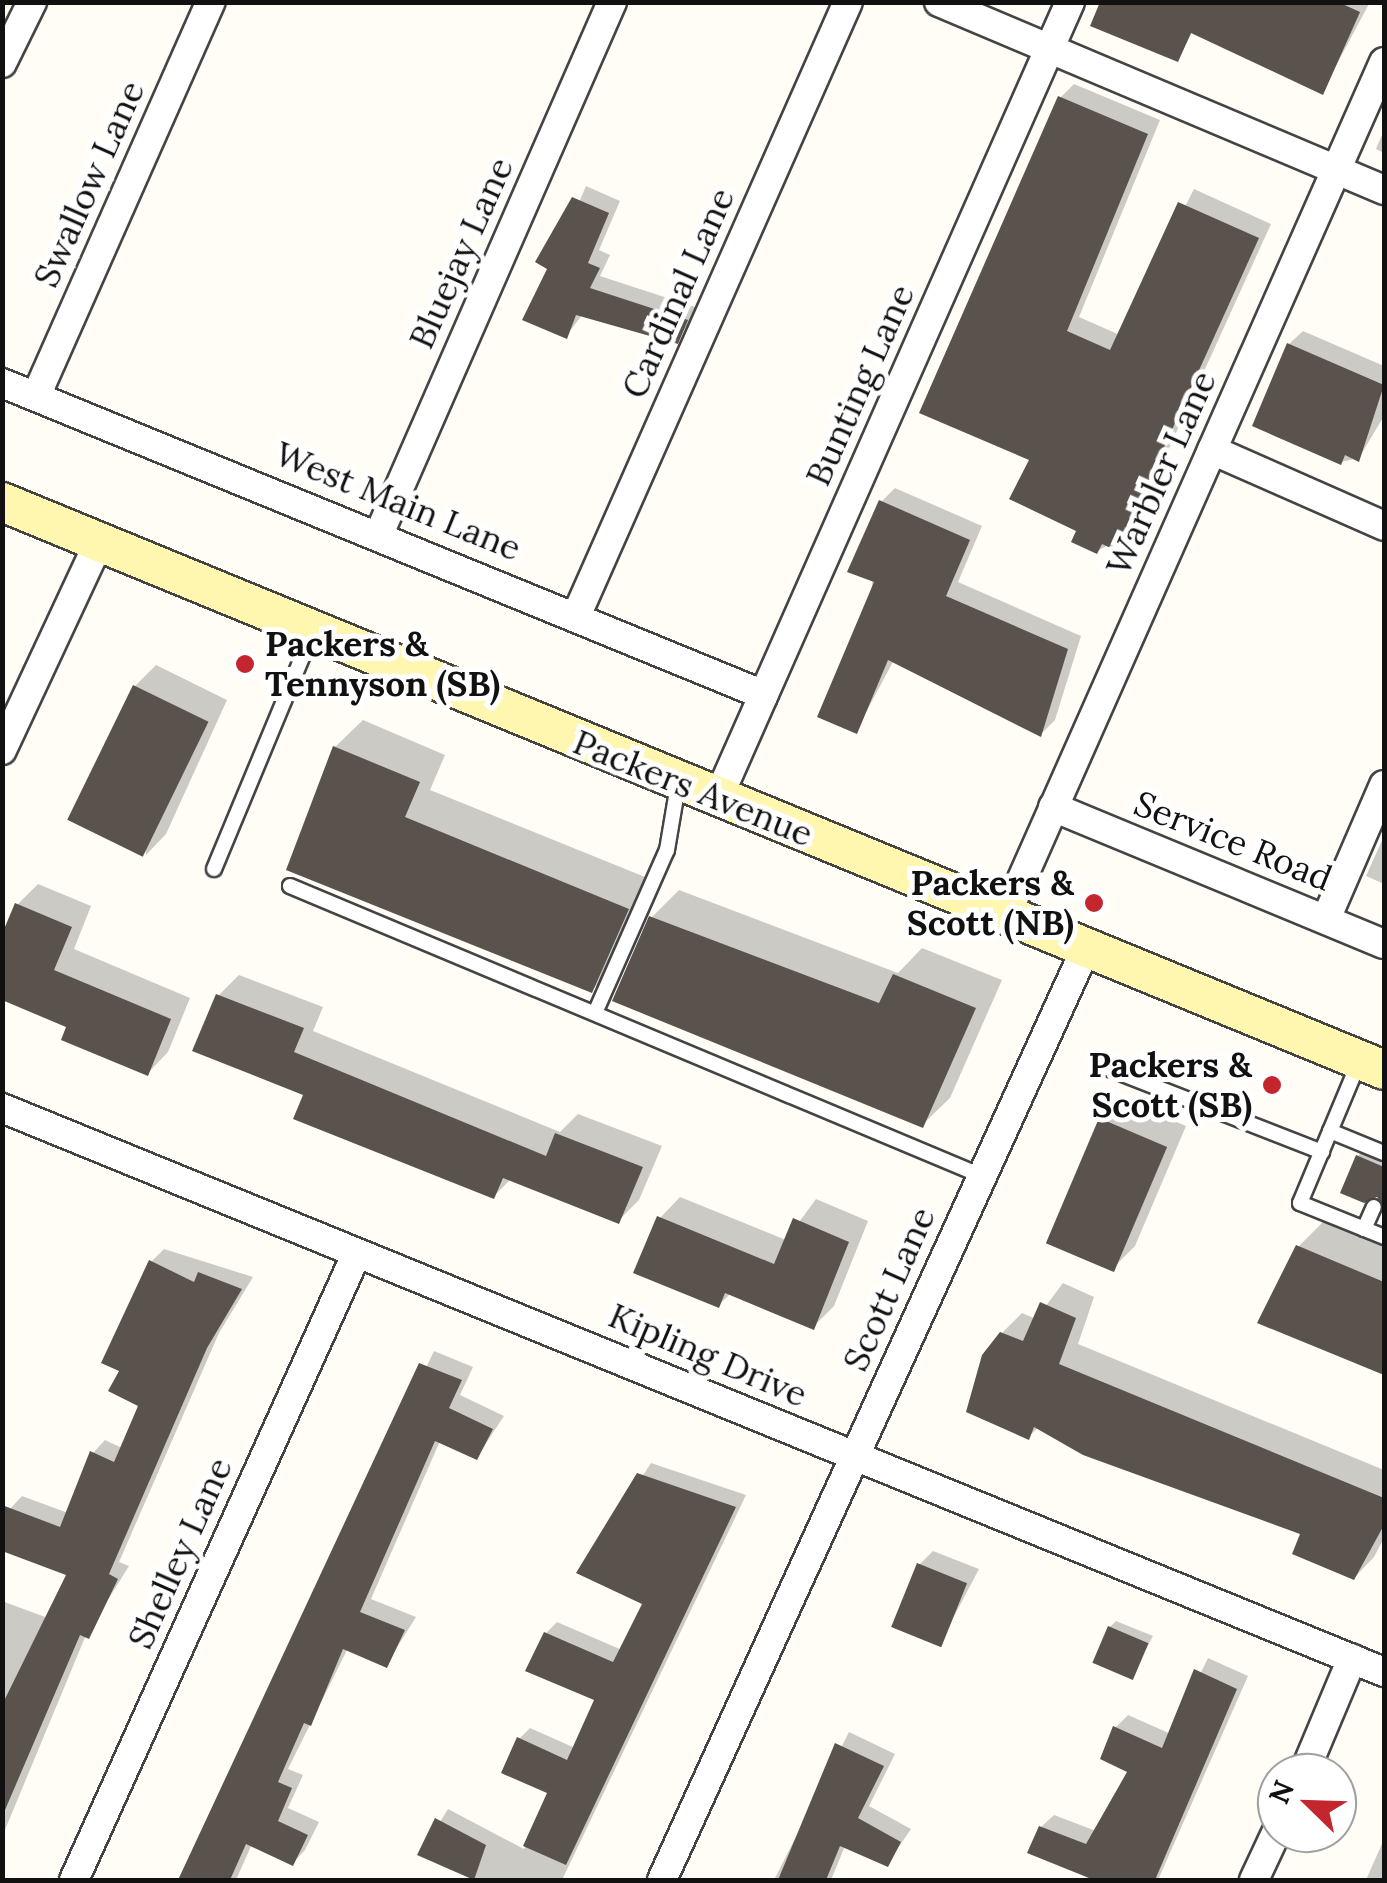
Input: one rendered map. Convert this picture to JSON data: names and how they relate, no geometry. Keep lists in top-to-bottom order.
{
  "streets": {
    "main road": ["Packers Avenue"],
    "street": [
      "Swallow Lane",
      "Bluejay Lane",
      "Cardinal Lane",
      "Bunting Lane",
      "Warbler Lane",
      "West Main Lane",
      "Service Road",
      "Scott Lane",
      "Kipling Drive",
      "Shelley Lane"
    ]
  },
  "crossings": [
    ["Swallow Lane", "West Main Lane"],
    ["Bluejay Lane", "West Main Lane"],
    ["Cardinal Lane", "West Main Lane"],
    ["Bunting Lane", "West Main Lane"],
    ["Bunting Lane", "Packers Avenue"],
    ["Warbler Lane", "Packers Avenue"],
    ["Warbler Lane", "Service Road"],
    ["Packers Avenue", "Scott Lane"],
    ["Scott Lane", "Kipling Drive"],
    ["Kipling Drive", "Shelley Lane"]
  ],
  "places": ["Packers & Tennyson (SB)", "Packers & Scott (NB)", "Packers & Scott (SB)"],
  "north": "top left"
}
